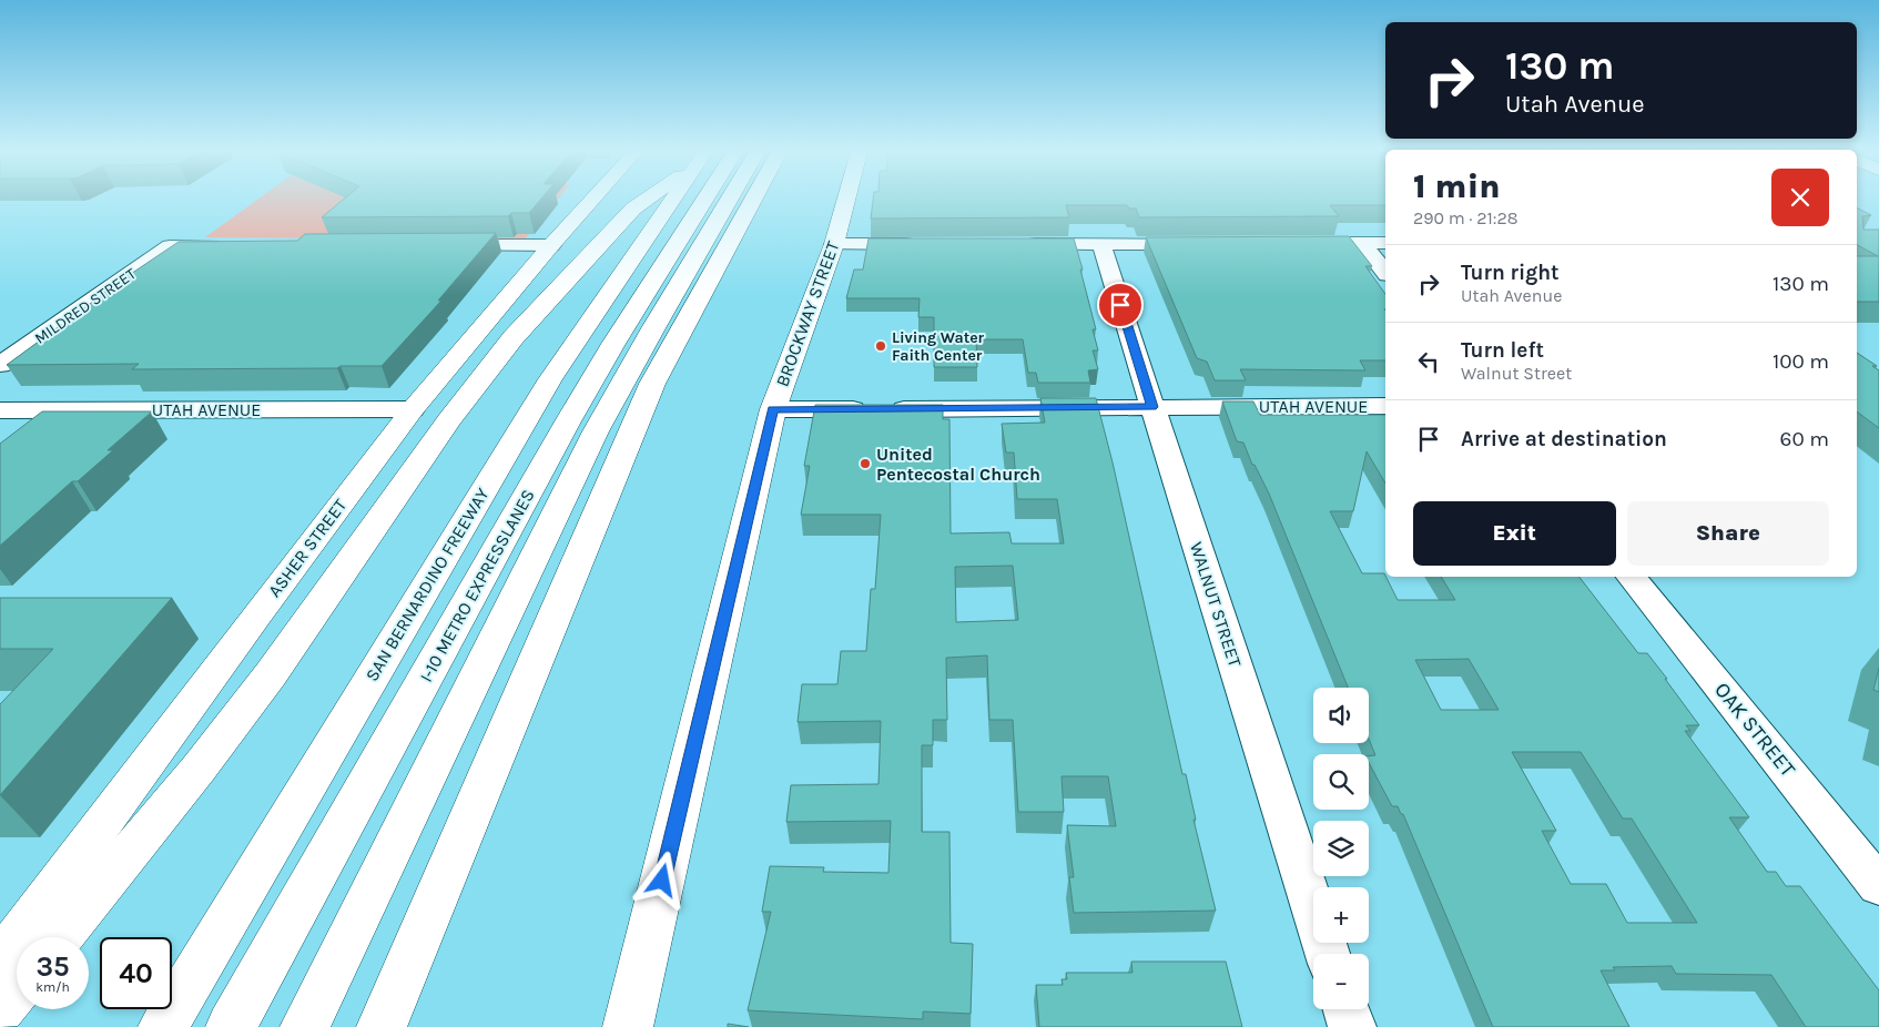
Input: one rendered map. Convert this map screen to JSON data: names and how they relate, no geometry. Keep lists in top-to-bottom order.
{
  "streets": {
    "main road": [
      "BROCKWAY STREET",
      "ASHER STREET",
      "SAN BERNARDINO FREEWAY",
      "I-10 METRO EXPRESSLANES"
    ],
    "street": [
      "MILDRED STREET",
      "UTAH AVENUE",
      "WALNUT STREET",
      "OAK STREET"
    ]
  },
  "crossings": [
    ["BROCKWAY STREET", "UTAH AVENUE"],
    ["UTAH AVENUE", "ASHER STREET"],
    ["UTAH AVENUE", "WALNUT STREET"]
  ],
  "places": ["Living Water Faith Center", "United Pentecostal Church"],
  "page": {
    "turn": ["130 m", "Utah Avenue"],
    "heading": ["1 min", "290 m · 21:28"],
    "list": [
      {
        "name": "Turn right",
        "note": "Utah Avenue",
        "value": "130 m"
      },
      {
        "name": "Turn left",
        "note": "Walnut Street",
        "value": "100 m"
      },
      {
        "name": "Arrive at destination",
        "value": "60 m"
      }
    ],
    "buttons": ["Exit", "Share"],
    "map_buttons": ["+", "−"],
    "speed": "35 km/h",
    "limit": "40"
  }
}
